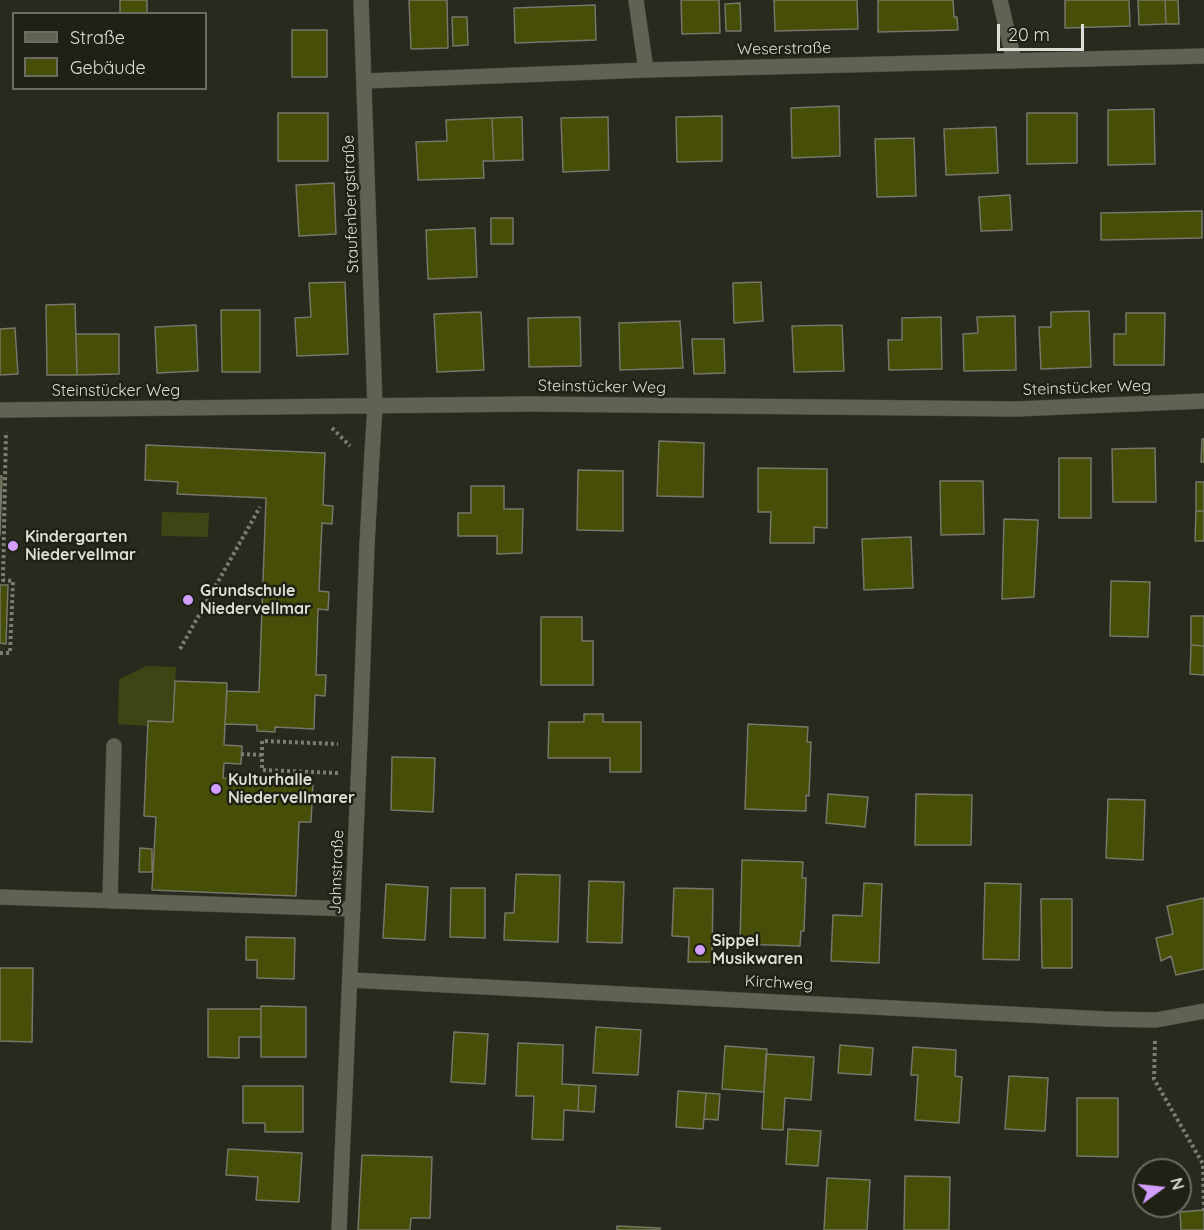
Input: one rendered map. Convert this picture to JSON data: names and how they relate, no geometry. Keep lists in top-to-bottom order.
{
  "streets": {
    "street": [
      "Weserstraße",
      "Staufenbergstraße",
      "Steinstücker Weg",
      "Jahnstraße",
      "Kirchweg"
    ]
  },
  "crossings": [
    ["Weserstraße", "Staufenbergstraße"],
    ["Staufenbergstraße", "Steinstücker Weg"],
    ["Staufenbergstraße", "Jahnstraße"],
    ["Steinstücker Weg", "Jahnstraße"],
    ["Jahnstraße", "Kirchweg"]
  ],
  "places": [
    "Kindergarten Niedervellmar",
    "Grundschule Niedervellmar",
    "Kulturhalle Niedervellmarer",
    "Sippel Musikwaren"
  ],
  "legend": ["Straße", "Gebäude"],
  "scale_bar": "20 m",
  "north": "right"
}
